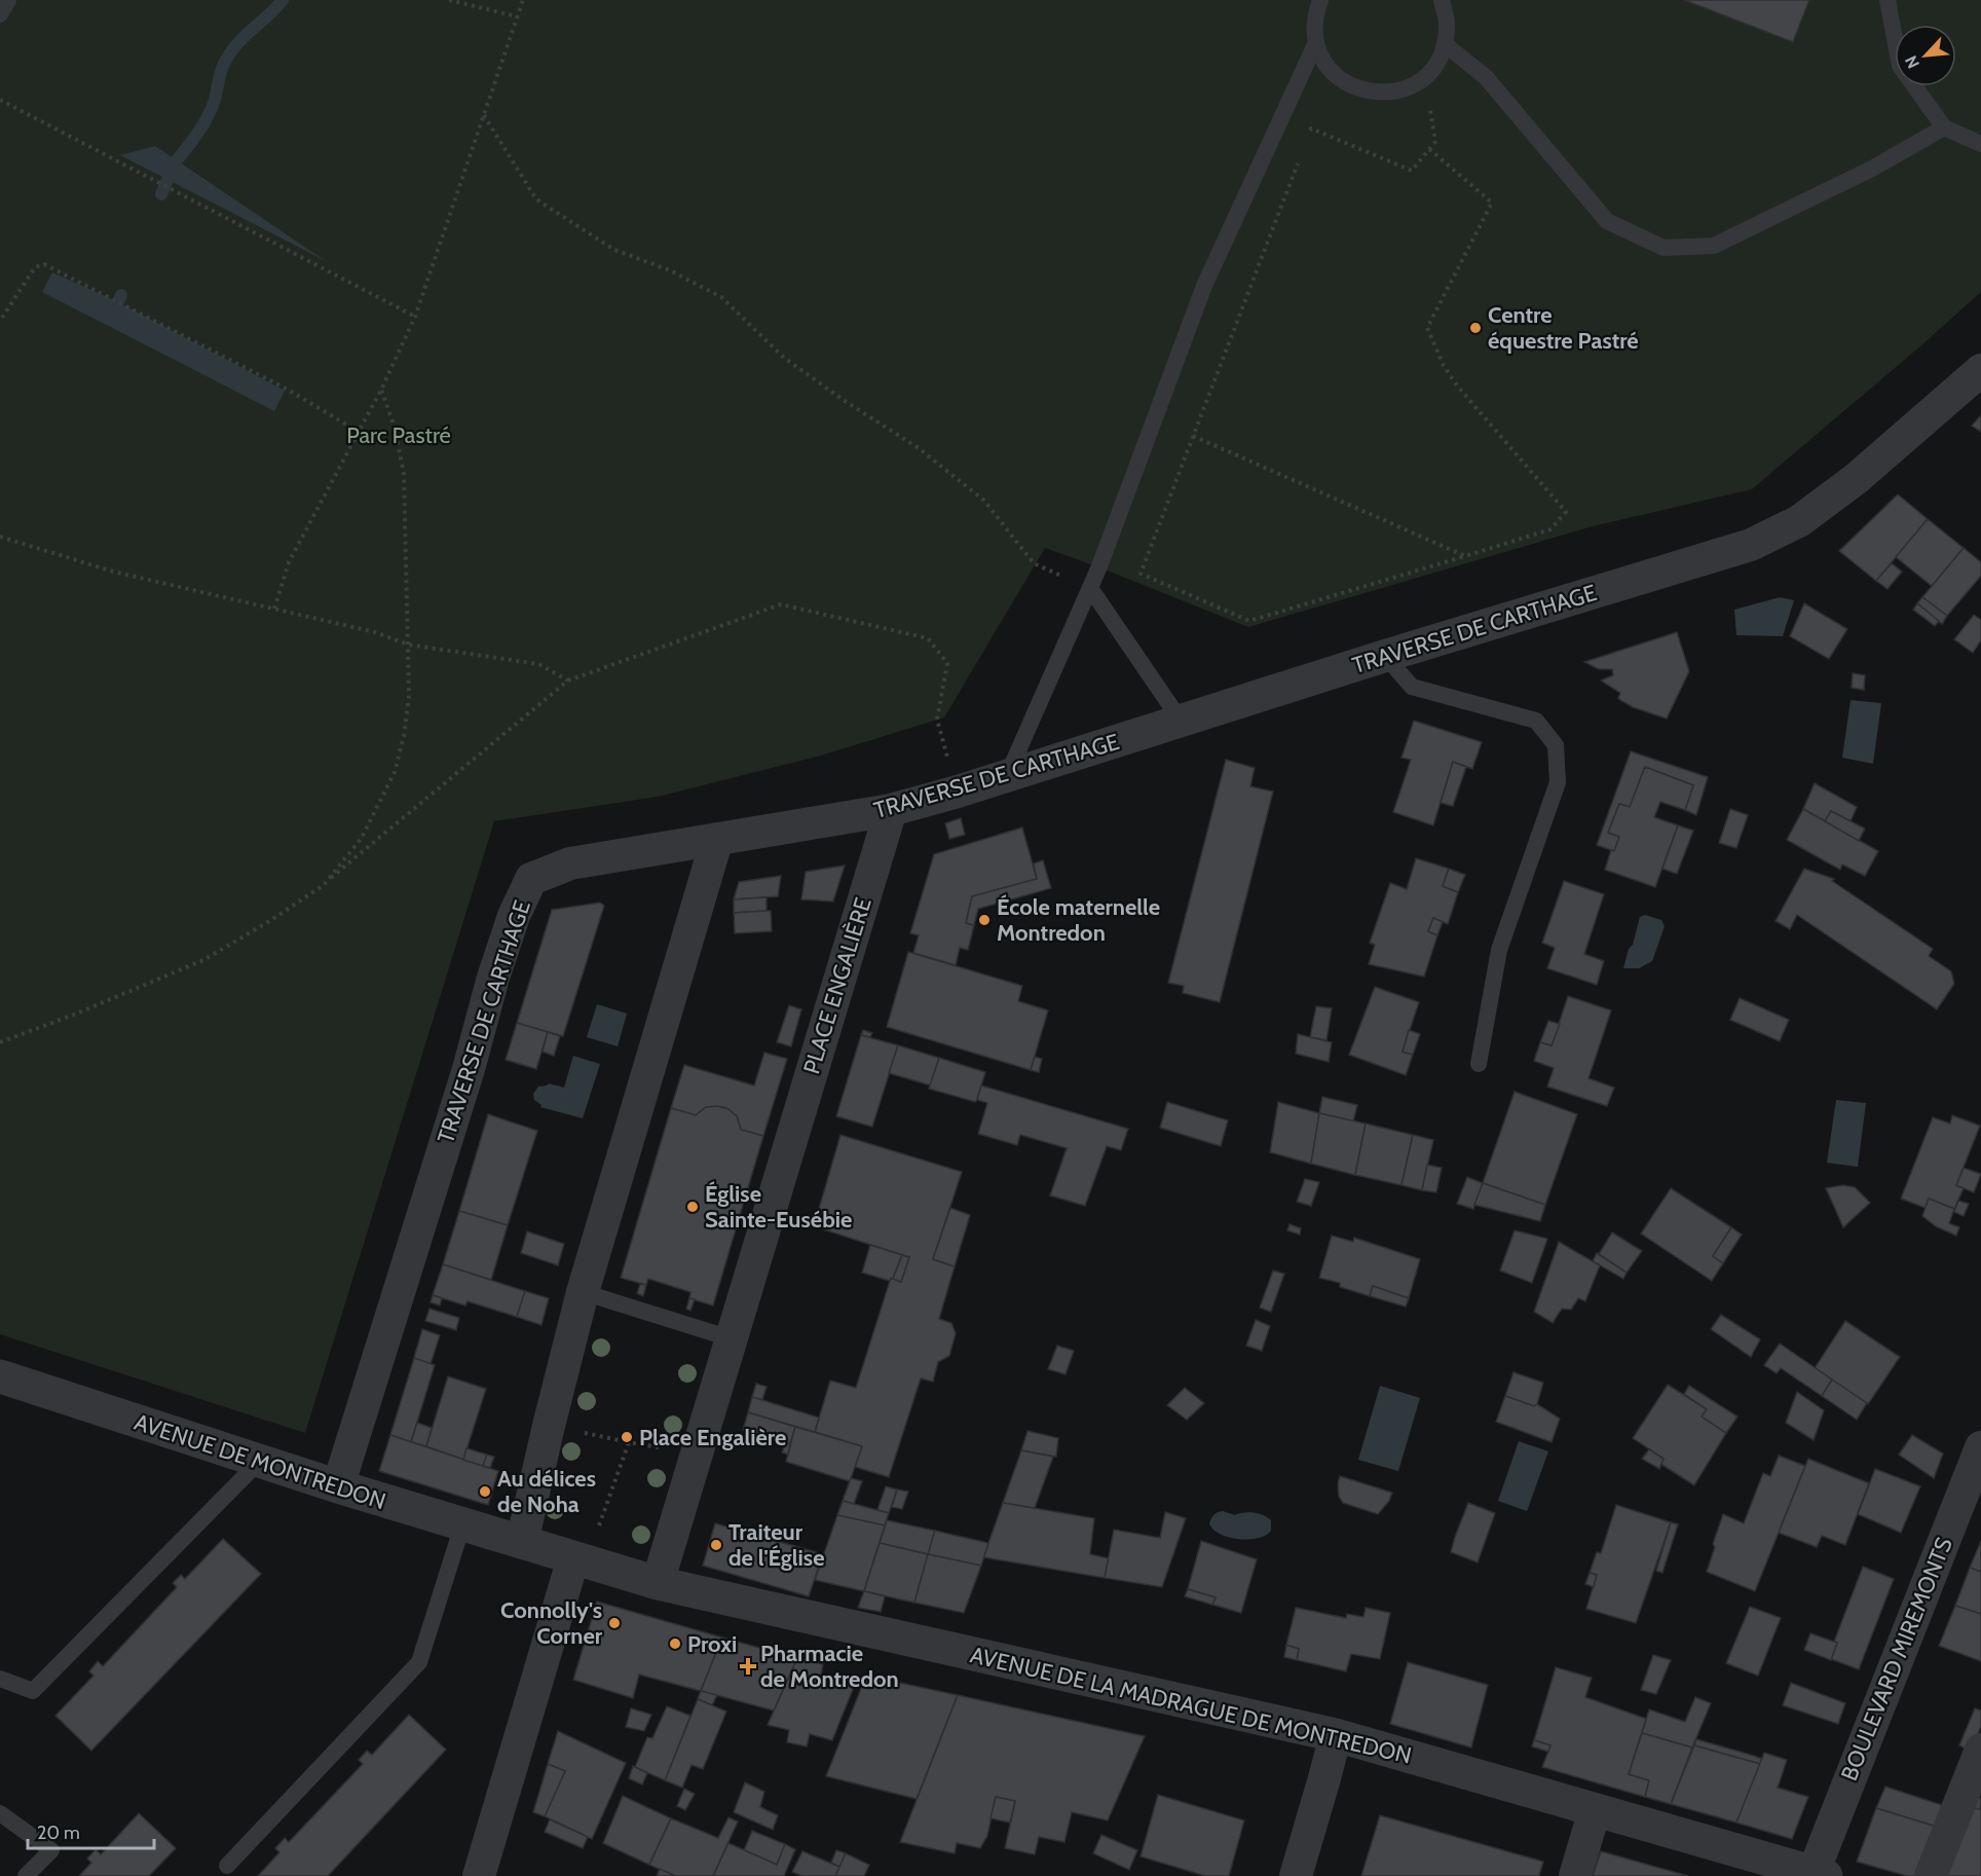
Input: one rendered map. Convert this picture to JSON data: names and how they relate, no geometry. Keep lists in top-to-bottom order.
{
  "streets": {
    "street": [
      "TRAVERSE DE CARTHAGE",
      "PLACE ENGALIÈRE",
      "AVENUE DE MONTREDON",
      "BOULEVARD MIREMONTS",
      "AVENUE DE LA MADRAGUE DE MONTREDON"
    ]
  },
  "crossings": [
    ["TRAVERSE DE CARTHAGE", "PLACE ENGALIÈRE"],
    ["TRAVERSE DE CARTHAGE", "AVENUE DE MONTREDON"],
    ["PLACE ENGALIÈRE", "AVENUE DE LA MADRAGUE DE MONTREDON"],
    ["BOULEVARD MIREMONTS", "AVENUE DE LA MADRAGUE DE MONTREDON"]
  ],
  "parks": ["Parc Pastré"],
  "places": {
    "other": [
      "Centre équestre Pastré",
      "École maternelle Montredon",
      "Église Sainte-Eusébie",
      "Place Engalière",
      "Au délices de Noha",
      "Traiteur de l'Église",
      "Connolly's Corner",
      "Proxi"
    ],
    "health": ["Pharmacie de Montredon"]
  },
  "scale_bar": "20 m",
  "north": "bottom left"
}
